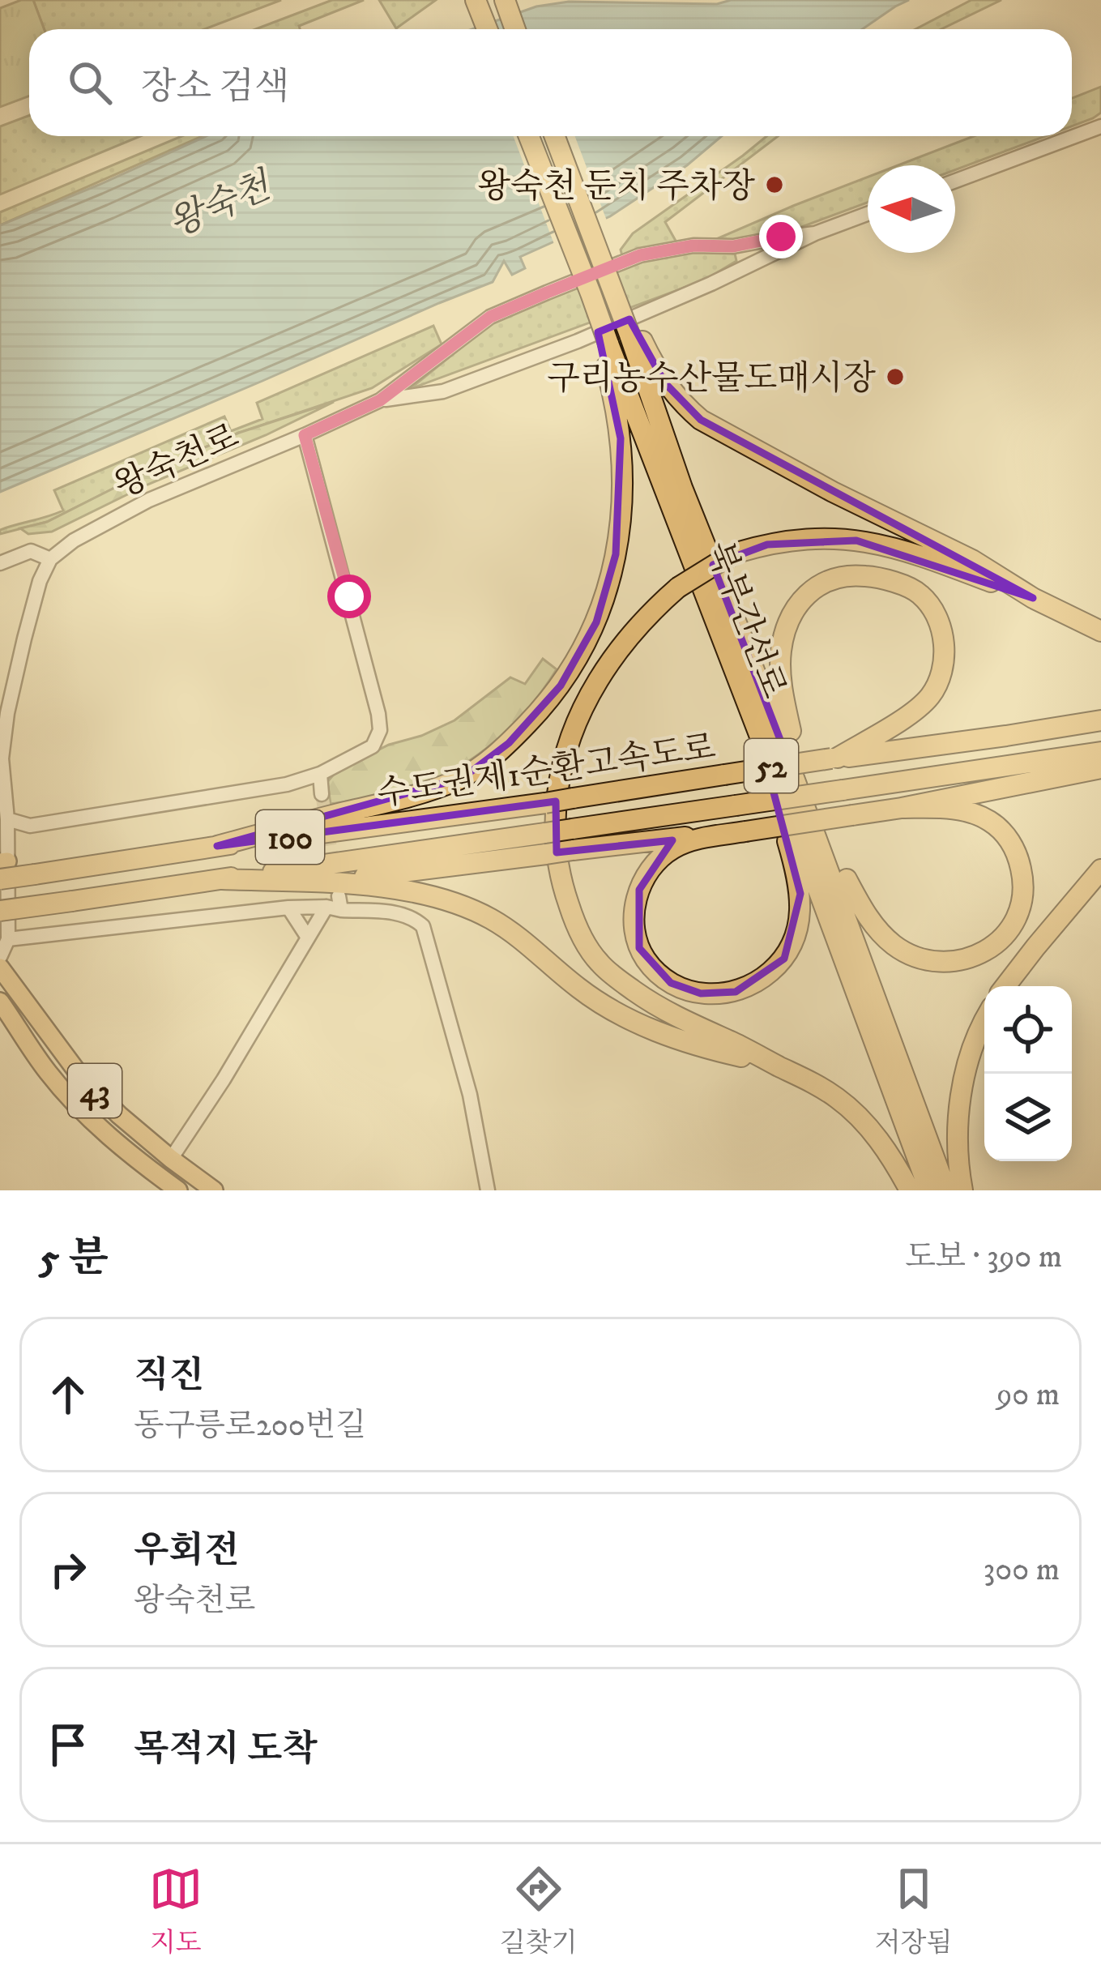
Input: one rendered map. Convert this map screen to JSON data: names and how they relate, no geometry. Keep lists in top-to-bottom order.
{
  "streets": {
    "highway": [
      "북부간선로",
      "52",
      "수도권제1순환고속도로",
      "100"
    ],
    "main road": ["43"],
    "street": ["왕숙천로"]
  },
  "water": ["왕숙천"],
  "places": ["왕숙천 둔치 주차장", "구리농수산물도매시장"],
  "north": "left",
  "page": {
    "search": "장소 검색",
    "heading": ["5 분", "도보 · 390 m"],
    "list": [
      ["직진", "동구릉로200번길", "90 m"],
      ["우회전", "왕숙천로", "300 m"],
      "목적지 도착"
    ],
    "nav": ["지도", "길찾기", "저장됨"]
  }
}
